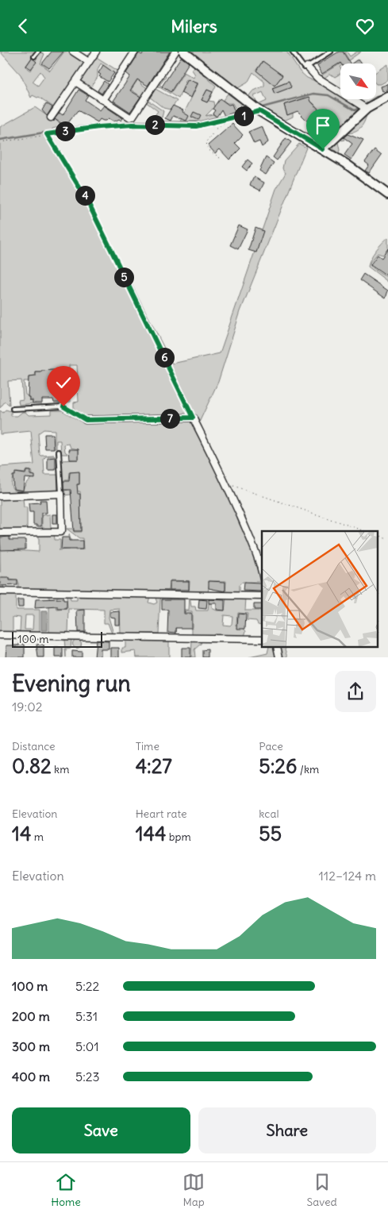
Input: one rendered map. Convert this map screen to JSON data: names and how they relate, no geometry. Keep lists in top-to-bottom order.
{
  "scale_bar": "100 m",
  "north": "bottom right",
  "page": {
    "header": "Milers",
    "pins": [
      "1",
      "2",
      "3",
      "4",
      "5",
      "6",
      "7"
    ],
    "scale": "100 m",
    "heading": ["Evening run", "19:02"],
    "stats": [
      ["Distance", "0.82 km"],
      ["Time", "4:27"],
      ["Pace", "5:26 /km"],
      ["Elevation", "14 m"],
      ["Heart rate", "144 bpm"],
      ["kcal", "55"]
    ],
    "chart": ["Elevation", "112–124 m"],
    "list": [
      {
        "name": "100 m",
        "note": "5:22"
      },
      {
        "name": "200 m",
        "note": "5:31"
      },
      {
        "name": "300 m",
        "note": "5:01"
      },
      {
        "name": "400 m",
        "note": "5:23"
      }
    ],
    "buttons": ["Save", "Share"],
    "tabs": ["Home", "Map", "Saved"]
  }
}
